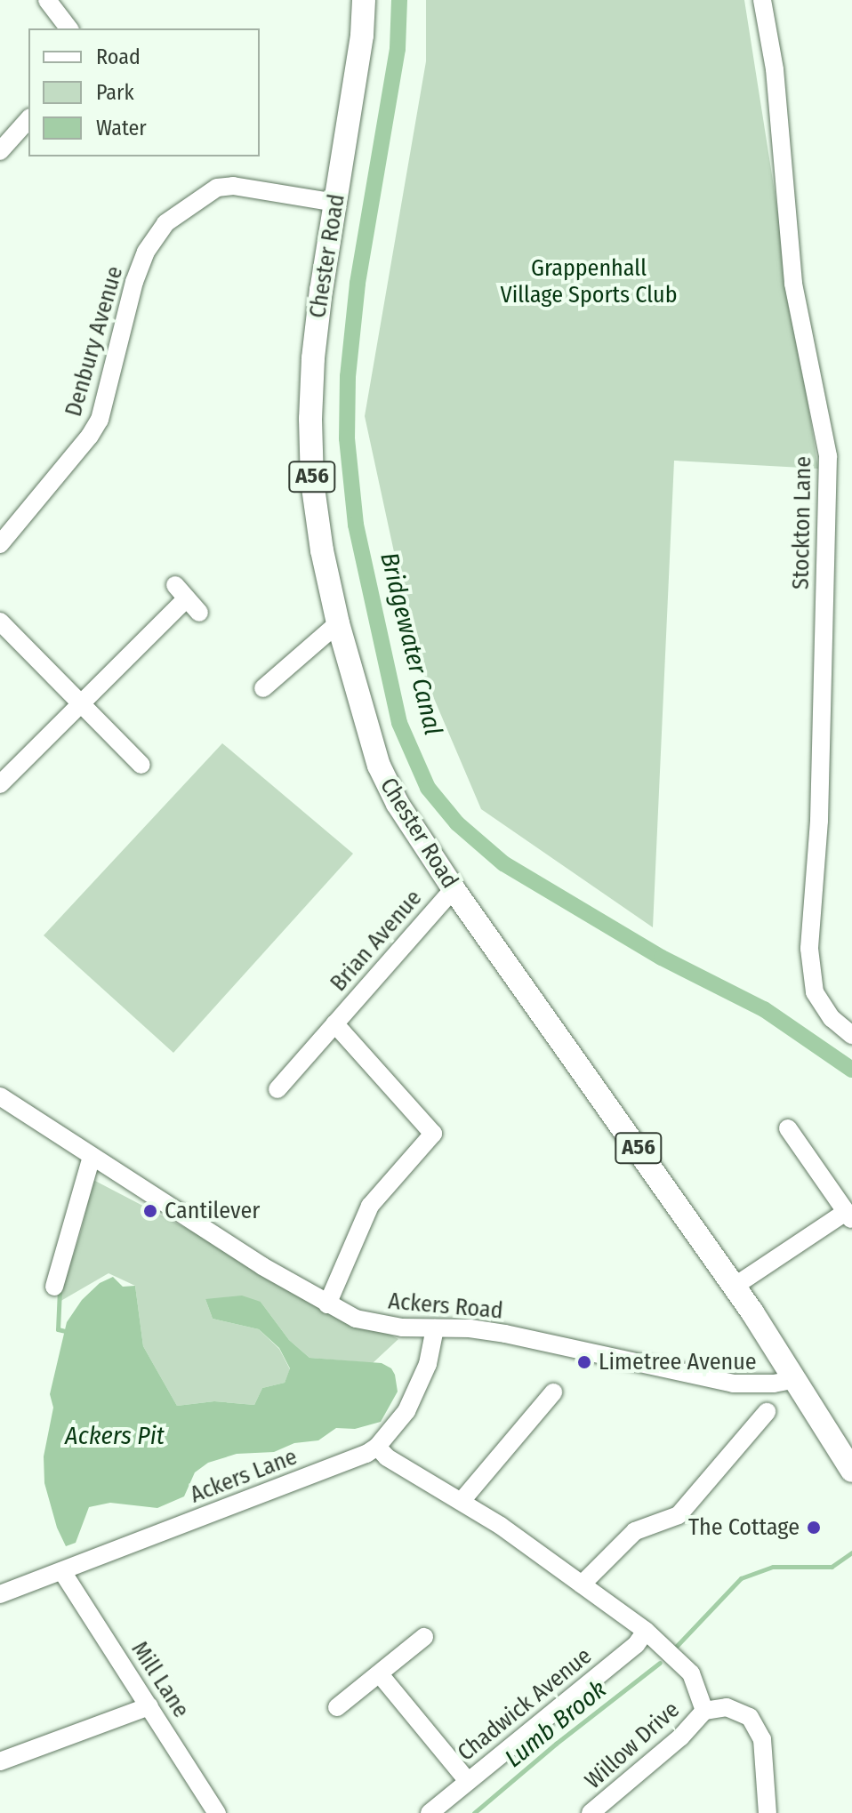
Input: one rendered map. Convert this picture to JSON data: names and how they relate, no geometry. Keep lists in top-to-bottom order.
{
  "streets": {
    "main road": ["Chester Road", "A56"],
    "street": [
      "Denbury Avenue",
      "Stockton Lane",
      "Brian Avenue",
      "Ackers Road",
      "Ackers Lane",
      "Mill Lane",
      "Chadwick Avenue",
      "Willow Drive"
    ]
  },
  "crossings": [
    ["Chester Road", "Denbury Avenue"],
    ["Chester Road", "Brian Avenue"],
    ["Chester Road", "Ackers Road"],
    ["Brian Avenue", "Ackers Road"],
    ["Ackers Road", "Ackers Lane"],
    ["Ackers Lane", "Mill Lane"]
  ],
  "water": ["Bridgewater Canal", "Ackers Pit", "Lumb Brook"],
  "parks": ["Grappenhall Village Sports Club"],
  "places": ["Cantilever", "Limetree Avenue", "The Cottage"],
  "legend": ["Road", "Park", "Water"]
}
